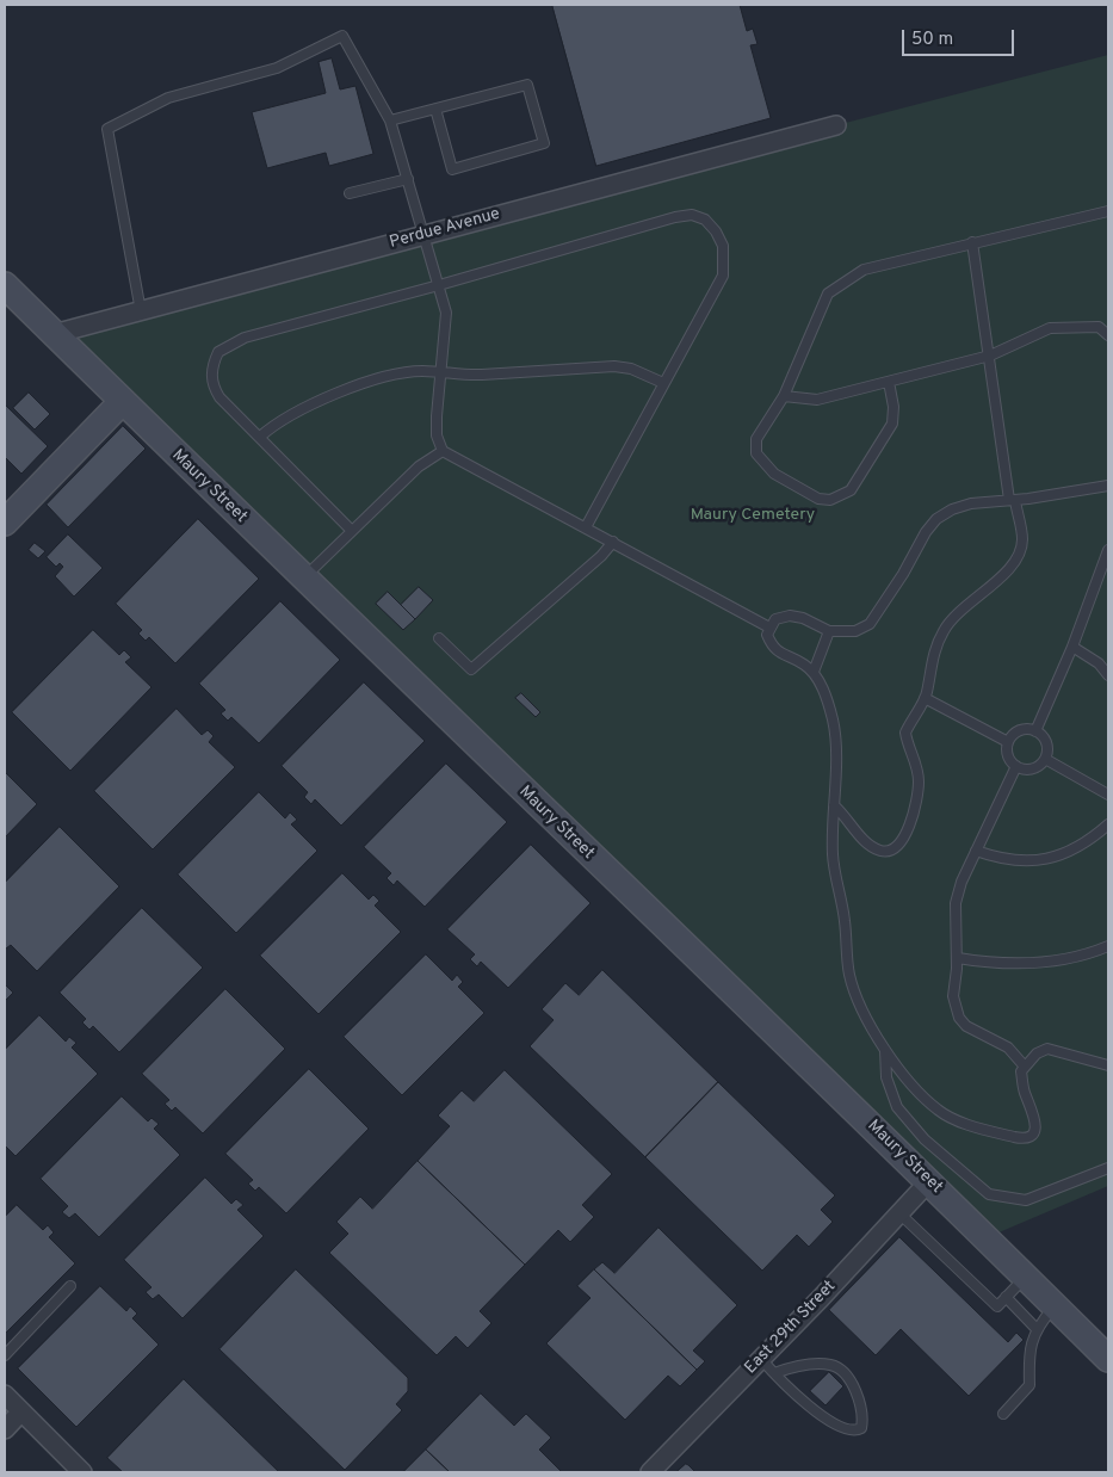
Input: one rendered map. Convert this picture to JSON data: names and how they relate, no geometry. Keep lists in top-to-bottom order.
{
  "streets": {
    "street": ["Perdue Avenue", "Maury Street", "East 29th Street"]
  },
  "crossings": [
    ["Perdue Avenue", "Maury Street"],
    ["Maury Street", "East 29th Street"]
  ],
  "parks": ["Maury Cemetery"],
  "scale_bar": "50 m"
}
